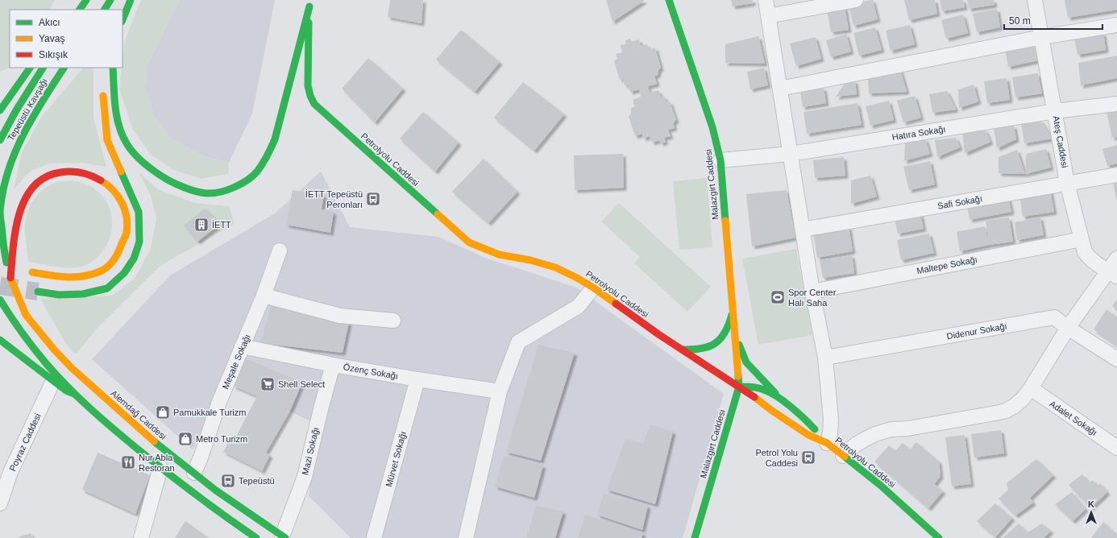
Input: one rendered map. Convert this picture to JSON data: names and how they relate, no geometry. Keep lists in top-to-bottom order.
{
  "streets": {
    "main road": [
      "Tepeüstü Kavşağı",
      "Petrolyolu Caddesi",
      "Malazgirt Caddesi",
      "Alemdağ Caddesi"
    ],
    "street": [
      "Hatıra Sokağı",
      "Ateş Caddesi",
      "Safi Sokağı",
      "Maltepe Sokağı",
      "Didenur Sokağı",
      "Meşale Sokağı",
      "Özenç Sokağı",
      "Adalet Sokağı",
      "Poyraz Caddesi",
      "Mazi Sokağı",
      "Mürvet Sokağı"
    ]
  },
  "crossings": [
    ["Tepeüstü Kavşağı", "Alemdağ Caddesi"],
    ["Hatıra Sokağı", "Ateş Caddesi"],
    ["Hatıra Sokağı", "Malazgirt Caddesi"],
    ["Ateş Caddesi", "Safi Sokağı"],
    ["Ateş Caddesi", "Maltepe Sokağı"],
    ["Petrolyolu Caddesi", "Malazgirt Caddesi"],
    ["Meşale Sokağı", "Özenç Sokağı"],
    ["Meşale Sokağı", "Alemdağ Caddesi"],
    ["Özenç Sokağı", "Mazi Sokağı"],
    ["Özenç Sokağı", "Mürvet Sokağı"],
    ["Alemdağ Caddesi", "Mazi Sokağı"]
  ],
  "places": {
    "bus stop": ["İETT Tepeüstü Peronları", "Petrol Yolu Caddesi", "Tepeüstü"],
    "building": ["İETT"],
    "sports": ["Spor Center Halı Saha"],
    "supermarket": ["Shell Select"],
    "shop": ["Pamukkale Turizm", "Metro Turizm"],
    "restaurant": ["Nur Abla Restoran"]
  },
  "legend": ["Akıcı", "Yavaş", "Sıkışık"],
  "scale_bar": "50 m",
  "north": "top"
}
